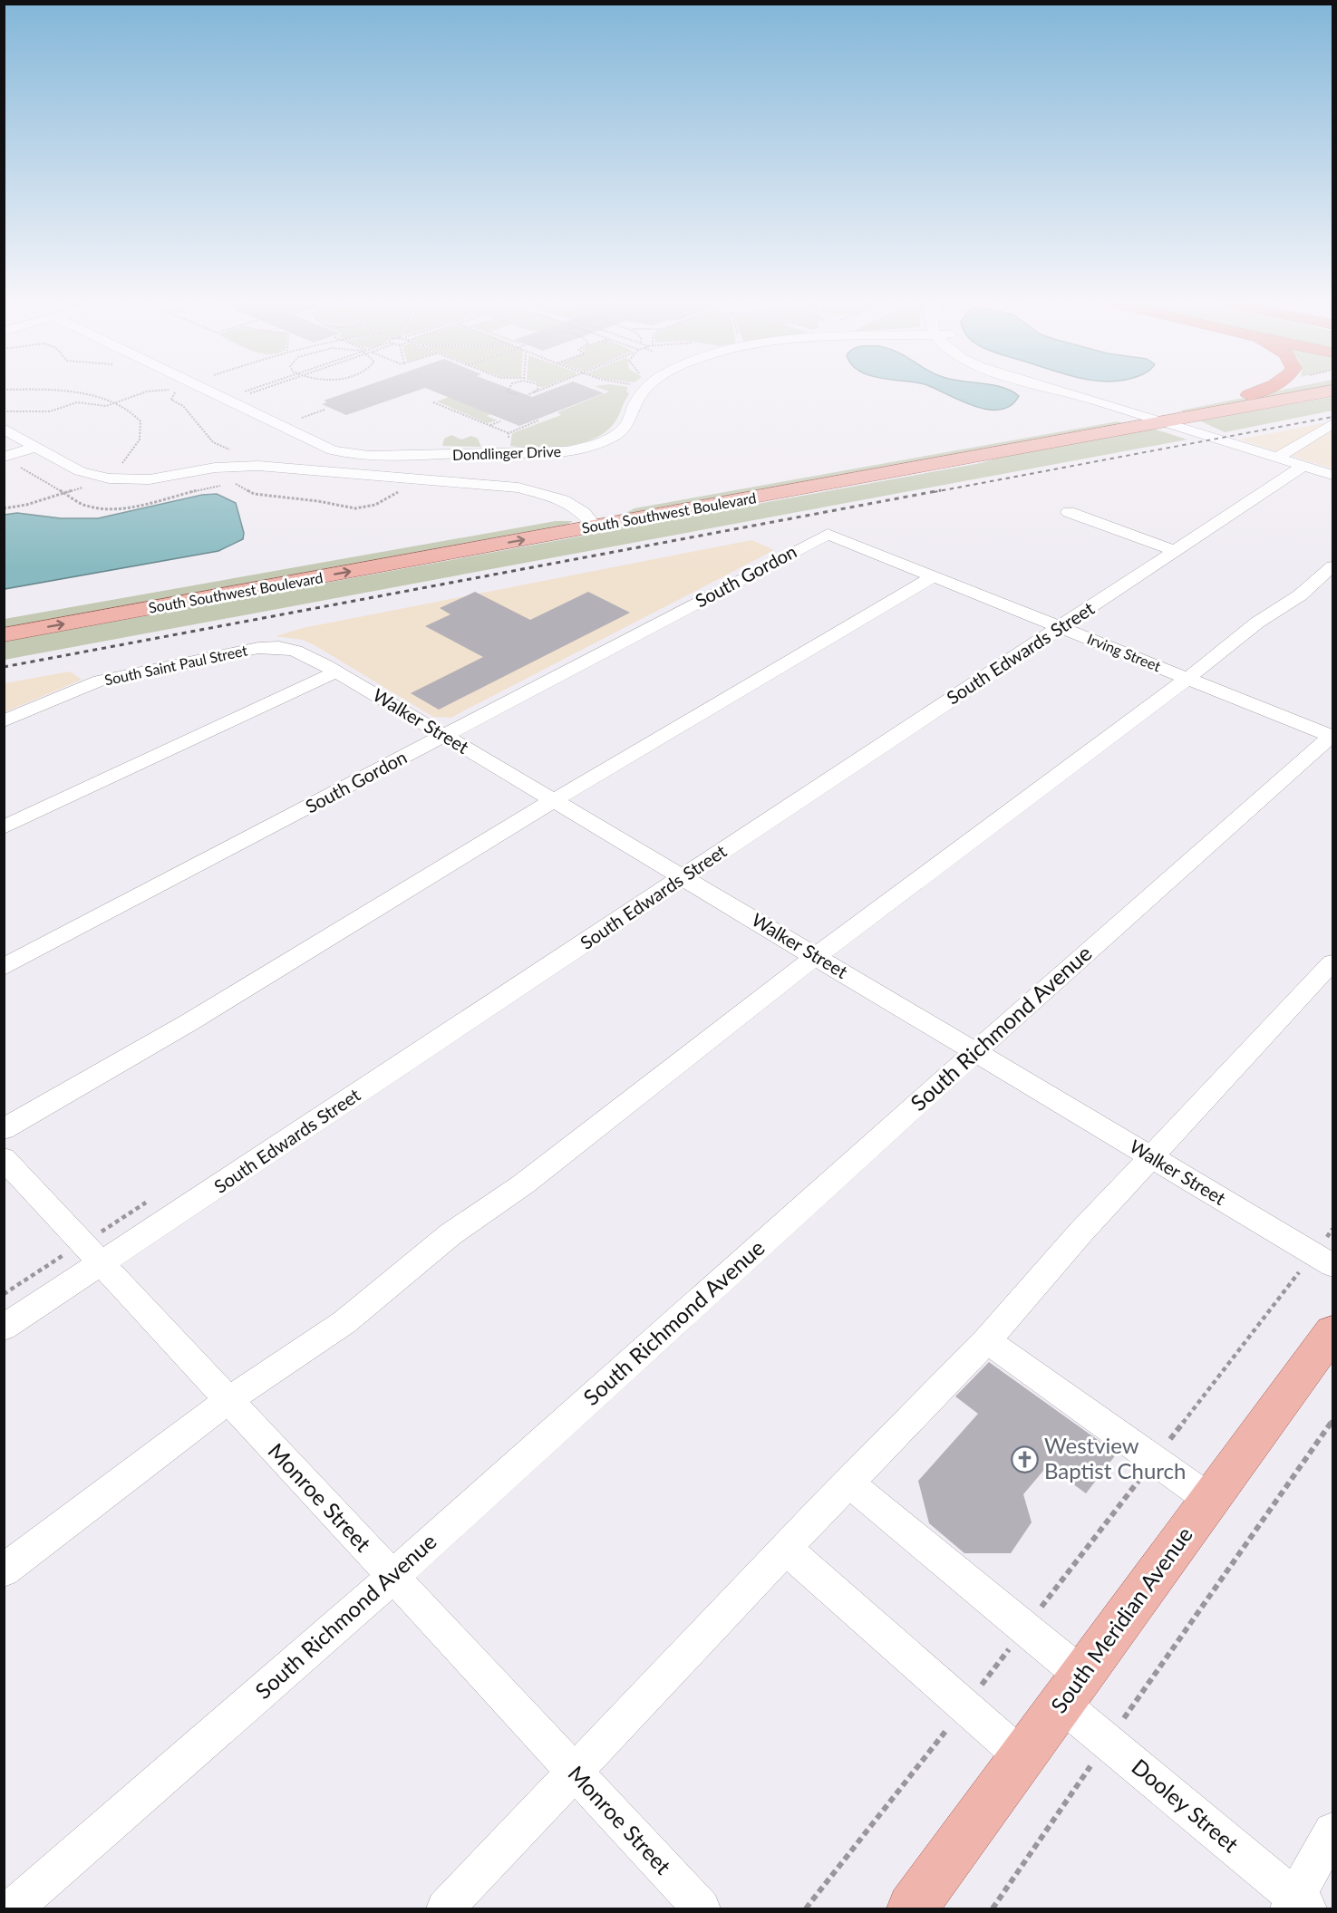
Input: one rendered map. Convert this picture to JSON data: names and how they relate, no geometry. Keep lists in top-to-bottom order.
{
  "streets": {
    "main road": ["South Southwest Boulevard", "South Meridian Avenue"],
    "street": [
      "Dondlinger Drive",
      "South Gordon",
      "Irving Street",
      "South Edwards Street",
      "South Saint Paul Street",
      "Walker Street",
      "South Richmond Avenue",
      "Monroe Street",
      "Dooley Street"
    ]
  },
  "crossings": [
    ["South Gordon", "Irving Street"],
    ["South Gordon", "Walker Street"],
    ["Irving Street", "South Edwards Street"],
    ["Irving Street", "South Richmond Avenue"],
    ["South Edwards Street", "Walker Street"],
    ["South Edwards Street", "Monroe Street"],
    ["South Saint Paul Street", "Walker Street"],
    ["Walker Street", "South Richmond Avenue"],
    ["South Richmond Avenue", "Monroe Street"],
    ["South Meridian Avenue", "Dooley Street"]
  ],
  "places": {
    "church": ["Westview Baptist Church"]
  }
}
